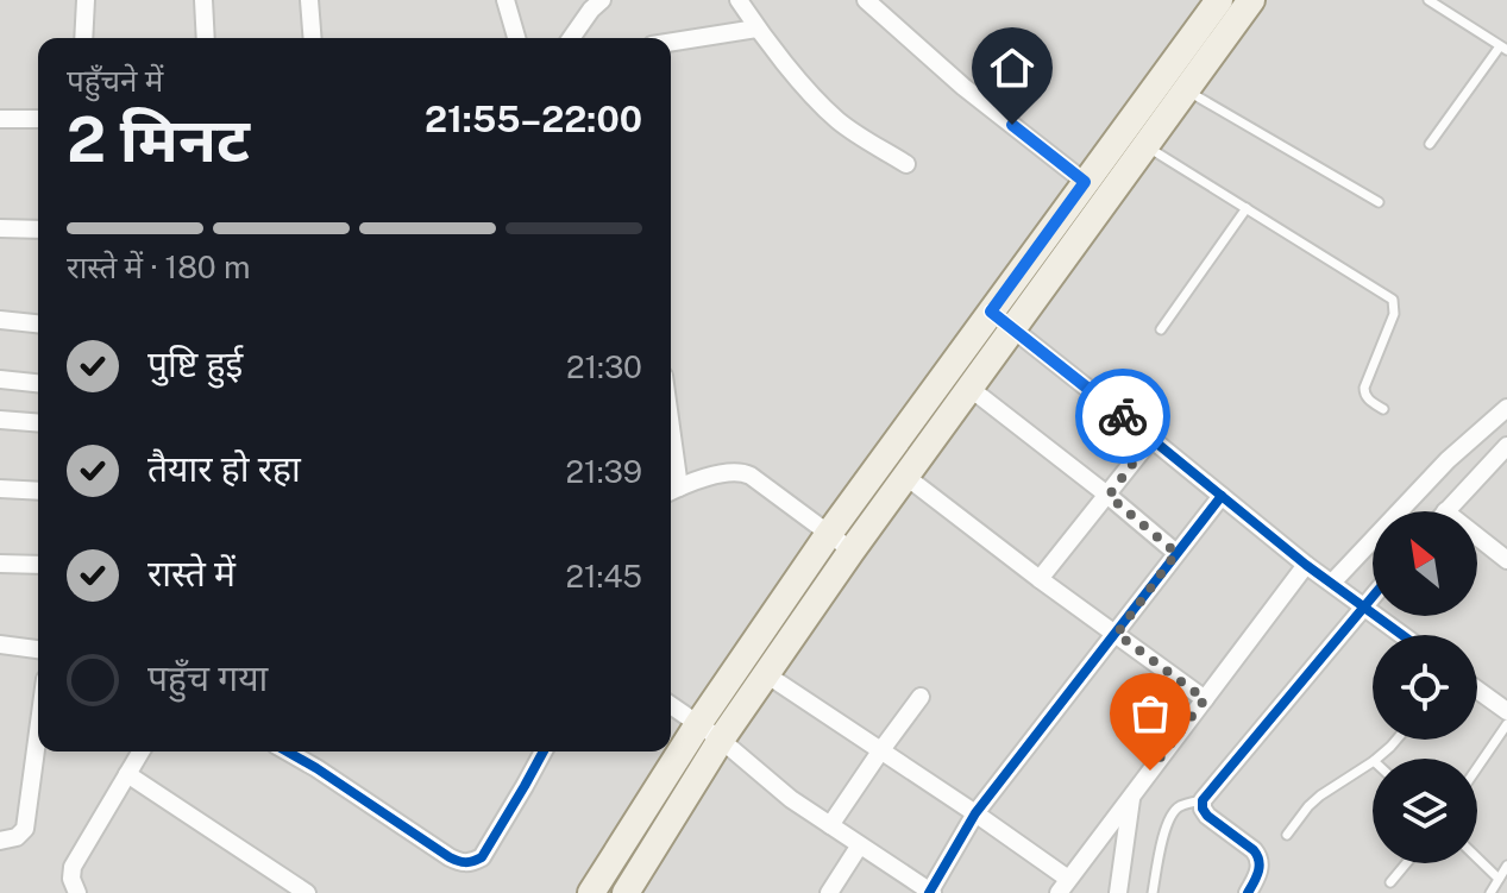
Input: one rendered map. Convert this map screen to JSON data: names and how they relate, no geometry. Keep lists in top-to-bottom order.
{
  "north": "top left",
  "page": {
    "heading": ["2 मिनट", "पहुँचने में", "21:55–22:00"],
    "bar": "रास्ते में · 180 m",
    "list": [
      ["पुष्टि हुई", "21:30"],
      ["तैयार हो रहा", "21:39"],
      ["रास्ते में", "21:45"],
      "पहुँच गया"
    ]
  }
}
